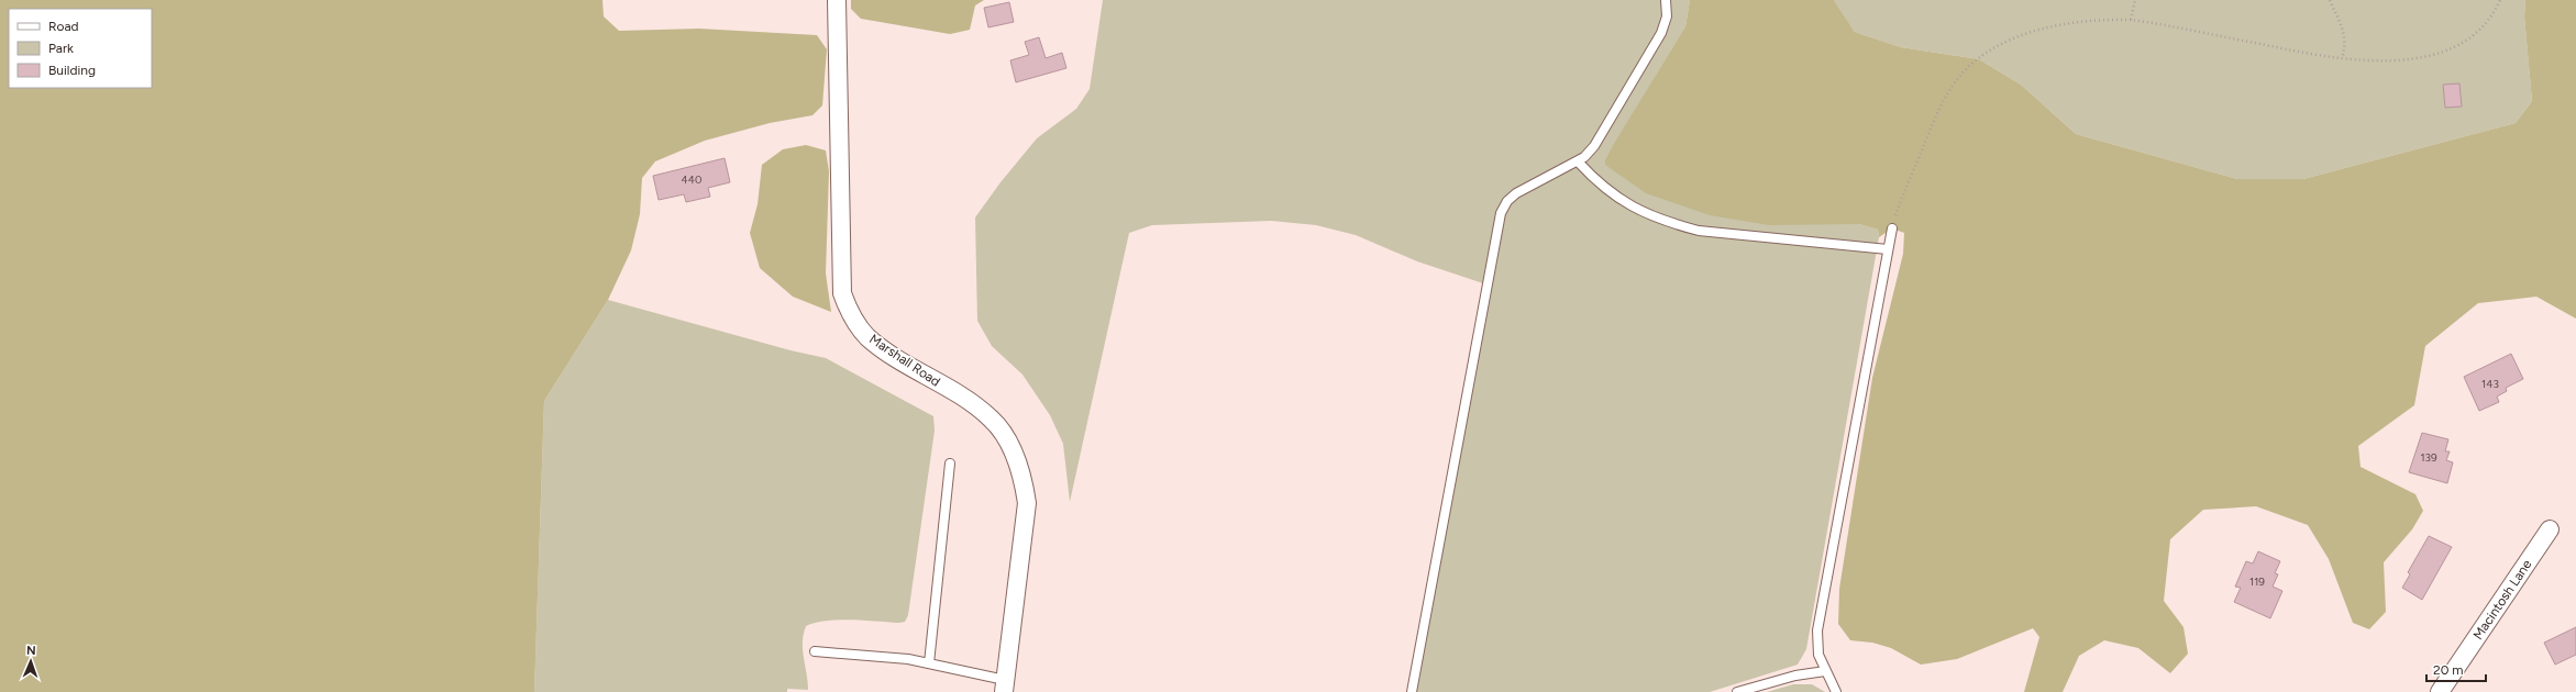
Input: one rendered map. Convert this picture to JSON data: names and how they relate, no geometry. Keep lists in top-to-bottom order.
{
  "streets": {
    "street": ["Marshall Road", "Macintosh Lane"]
  },
  "house_numbers": [
    "440",
    "143",
    "139",
    "119"
  ],
  "legend": ["Road", "Park", "Building"],
  "scale_bar": "20 m",
  "north": "top"
}
